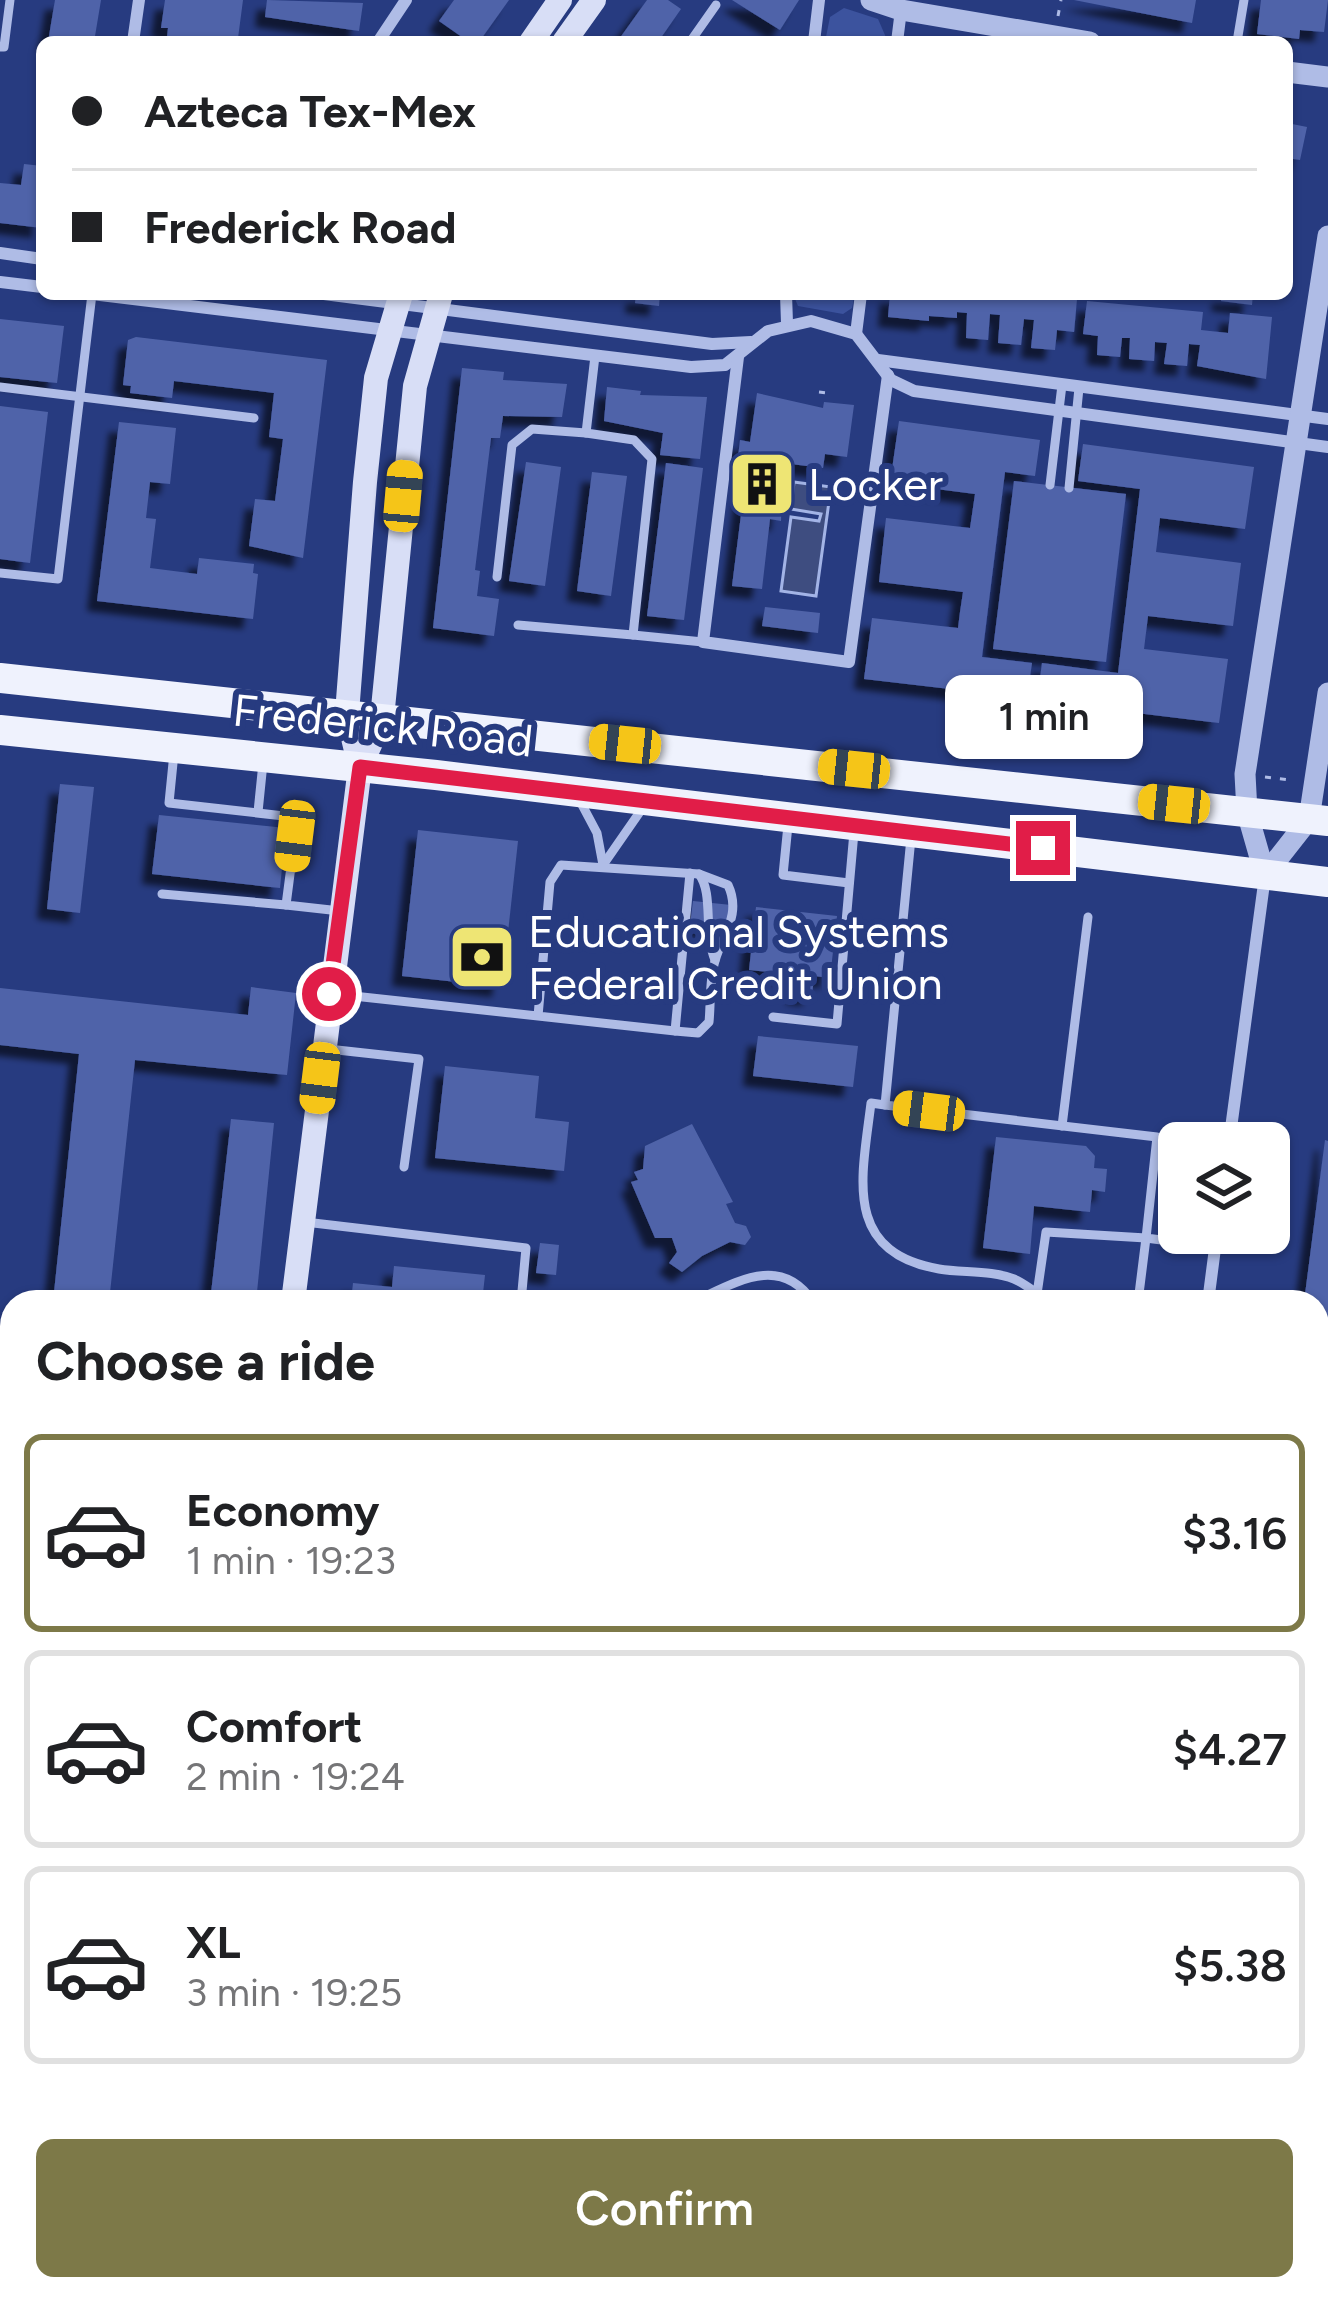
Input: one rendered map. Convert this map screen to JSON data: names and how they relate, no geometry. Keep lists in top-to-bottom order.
{
  "streets": {
    "main road": ["Frederick Road"]
  },
  "places": {
    "building": ["Locker"],
    "bank": ["Educational Systems Federal Credit Union"]
  },
  "page": {
    "banner": ["Azteca Tex-Mex", "Frederick Road"],
    "bubble": "1 min",
    "heading": "Choose a ride",
    "list": [
      {
        "name": "Economy",
        "note": "1 min · 19:23",
        "value": "$3.16"
      },
      {
        "name": "Comfort",
        "note": "2 min · 19:24",
        "value": "$4.27"
      },
      {
        "name": "XL",
        "note": "3 min · 19:25",
        "value": "$5.38"
      }
    ],
    "buttons": "Confirm"
  }
}
